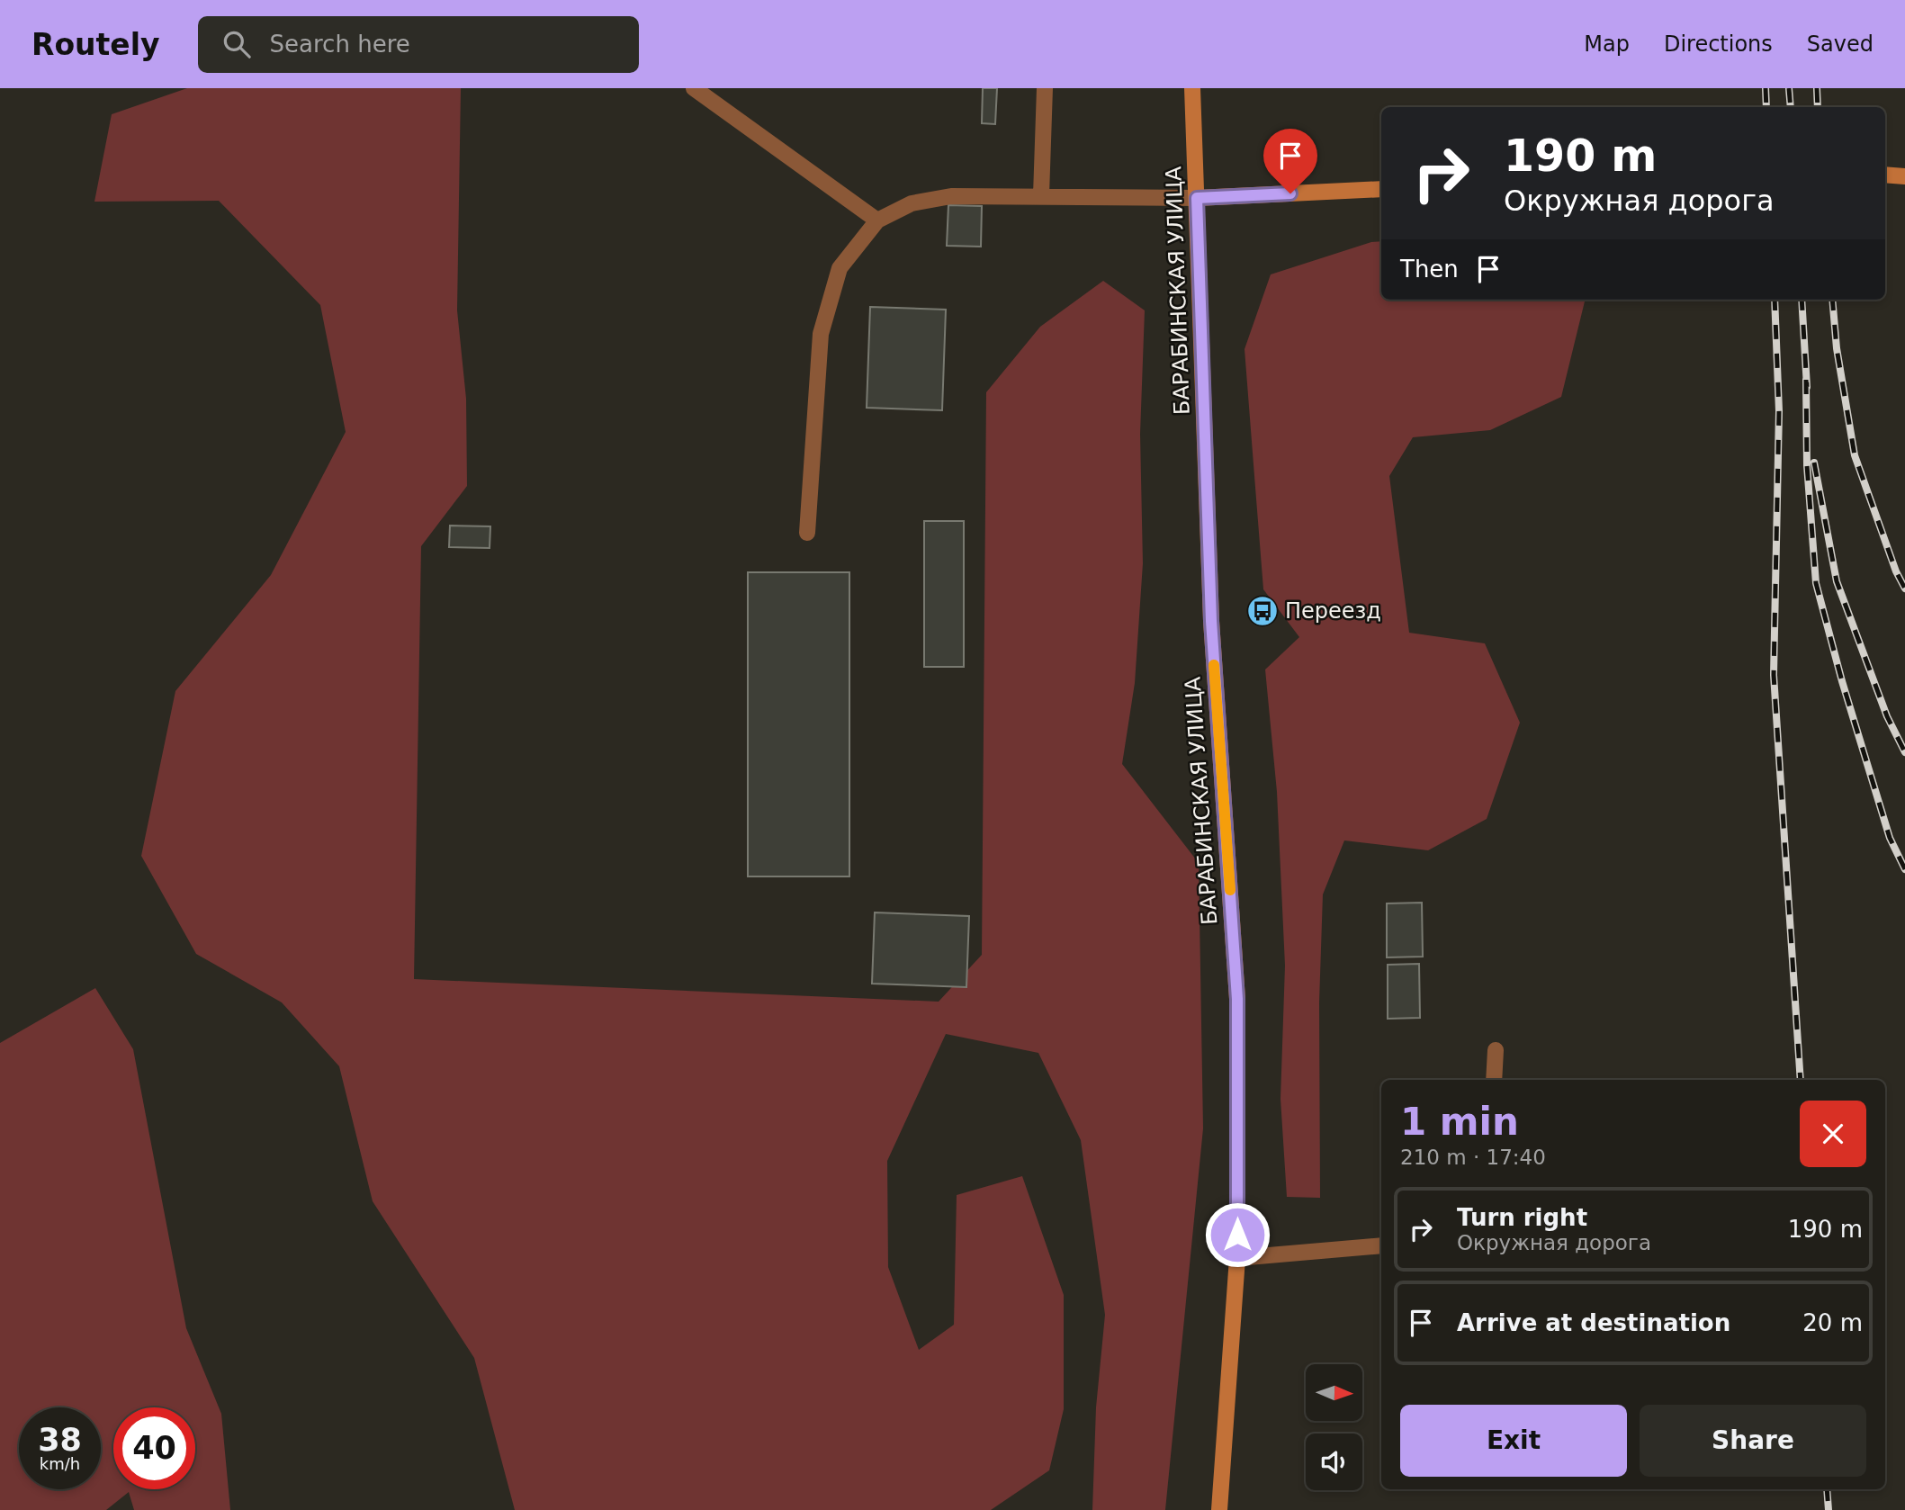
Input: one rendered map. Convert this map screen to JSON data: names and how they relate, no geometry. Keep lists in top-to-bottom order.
{
  "streets": {
    "street": ["БАРАБИНСКАЯ УЛИЦА"]
  },
  "places": {
    "bus stop": ["Переезд"]
  },
  "north": "right",
  "page": {
    "header": "Routely",
    "search": "Search here",
    "nav": ["Map", "Directions", "Saved"],
    "turn": ["190 m", "Окружная дорога"],
    "then": "Then",
    "heading": ["1 min", "210 m · 17:40"],
    "list": [
      {
        "name": "Turn right",
        "note": "Окружная дорога",
        "value": "190 m"
      },
      {
        "name": "Arrive at destination",
        "value": "20 m"
      }
    ],
    "buttons": ["Exit", "Share"],
    "speed": "38 km/h",
    "limit": "40"
  }
}
